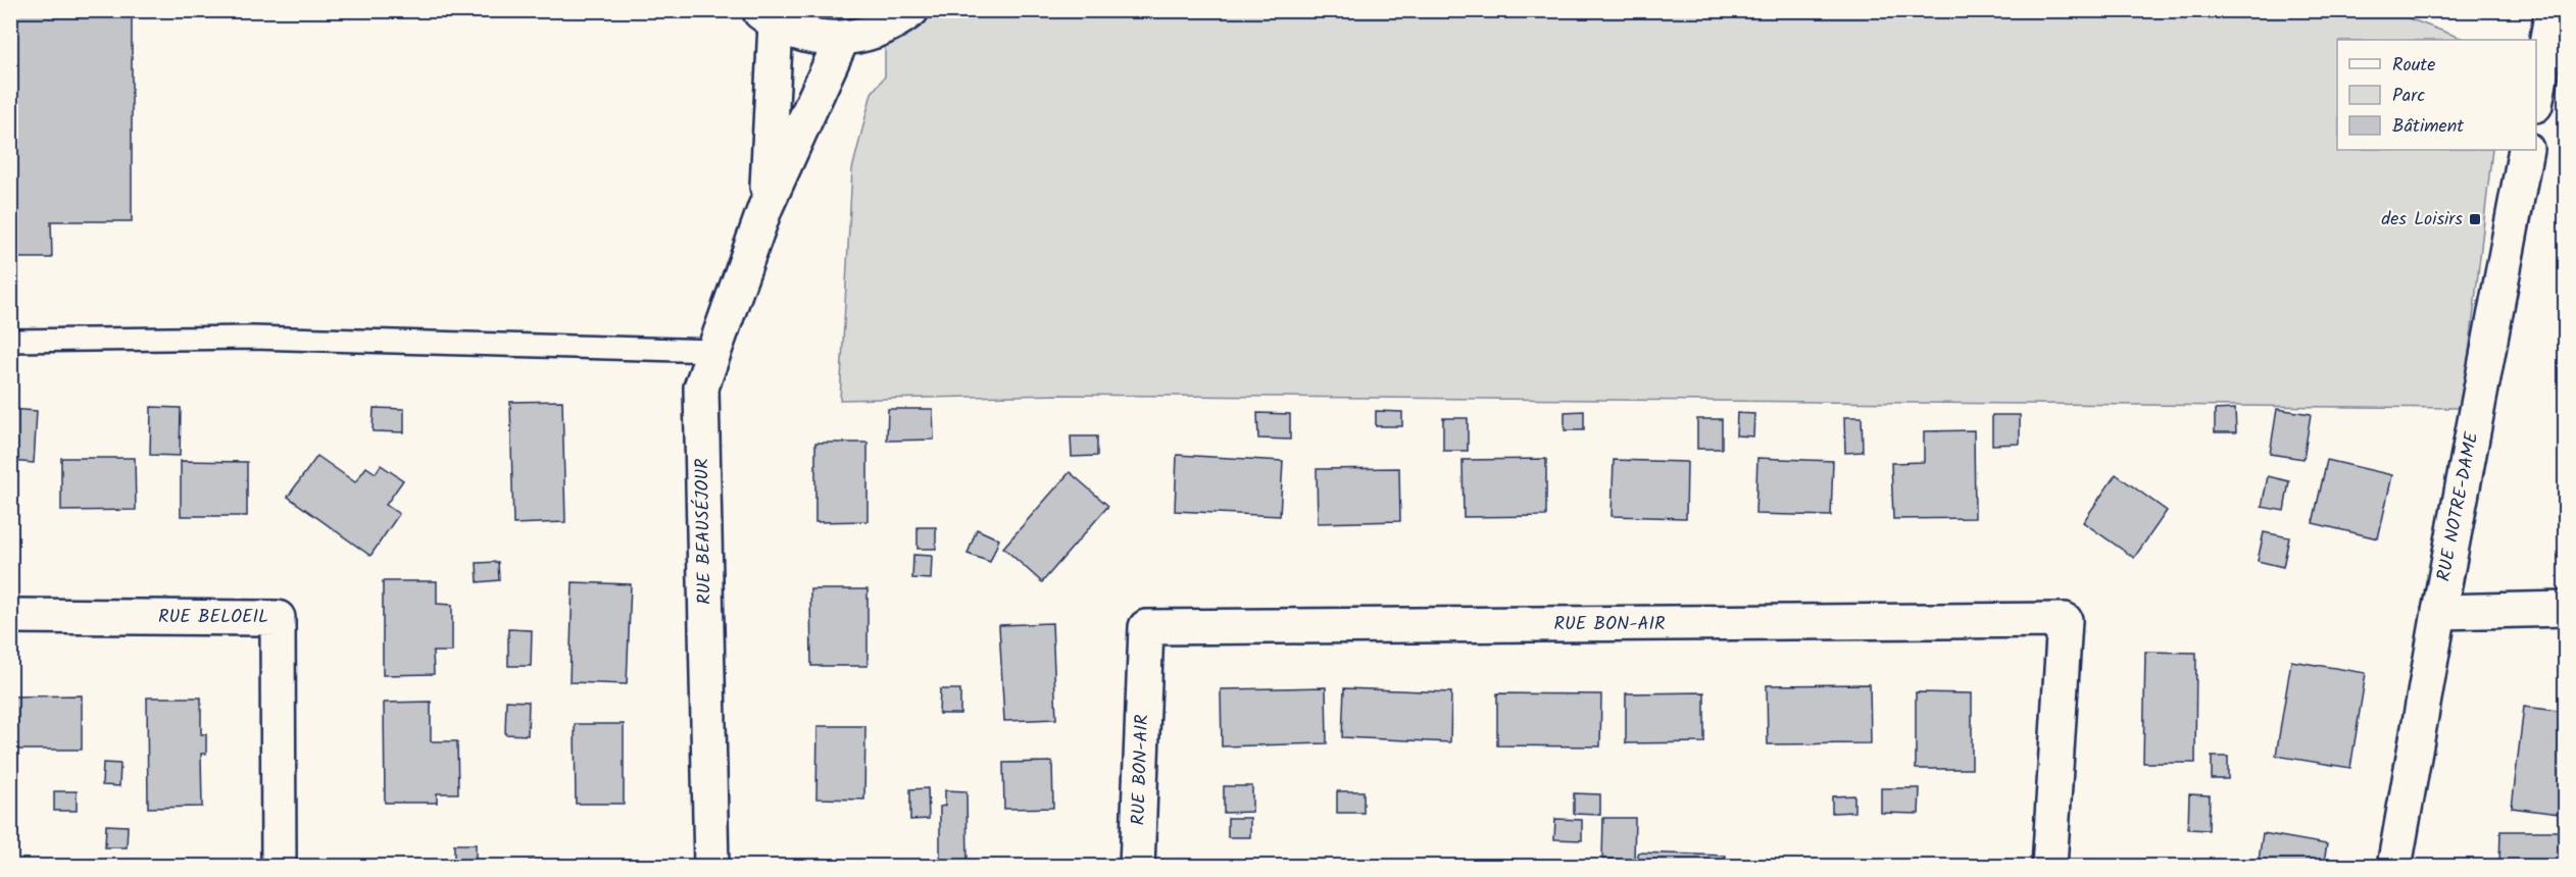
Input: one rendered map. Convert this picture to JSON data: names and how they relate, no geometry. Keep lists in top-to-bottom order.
{
  "streets": {
    "street": [
      "RUE NOTRE-DAME",
      "RUE BEAUSÉJOUR",
      "RUE BELOEIL",
      "RUE BON-AIR"
    ]
  },
  "places": {
    "transit": ["des Loisirs"]
  },
  "legend": ["Route", "Parc", "Bâtiment"]
}
